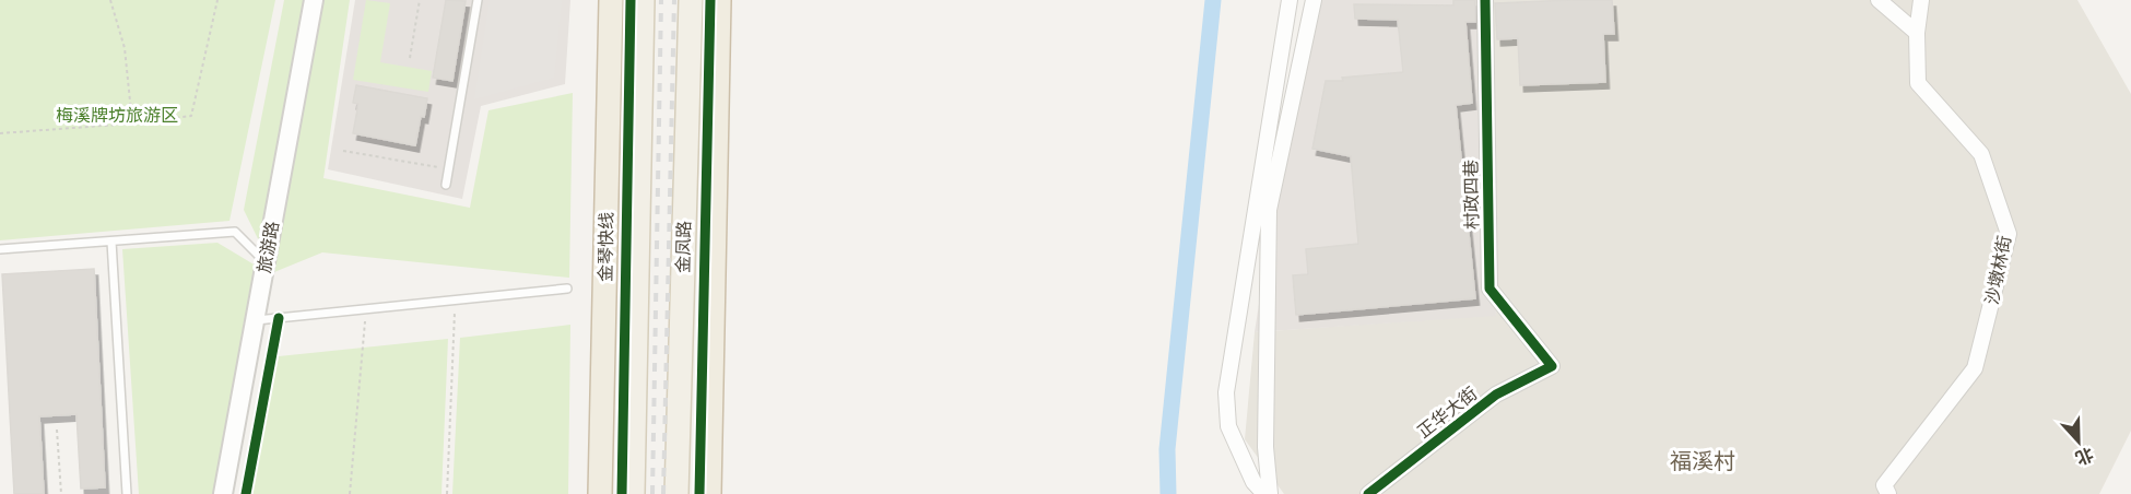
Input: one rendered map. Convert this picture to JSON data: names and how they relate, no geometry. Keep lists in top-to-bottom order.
{
  "streets": {
    "highway": ["金琴快线"],
    "main road": ["金凤路"],
    "street": [
      "村政四巷",
      "旅游路",
      "沙墩林街",
      "正华大街"
    ]
  },
  "crossings": [
    ["村政四巷", "正华大街"]
  ],
  "districts": ["福溪村"],
  "parks": ["梅溪牌坊旅游区"],
  "north": "bottom"
}
